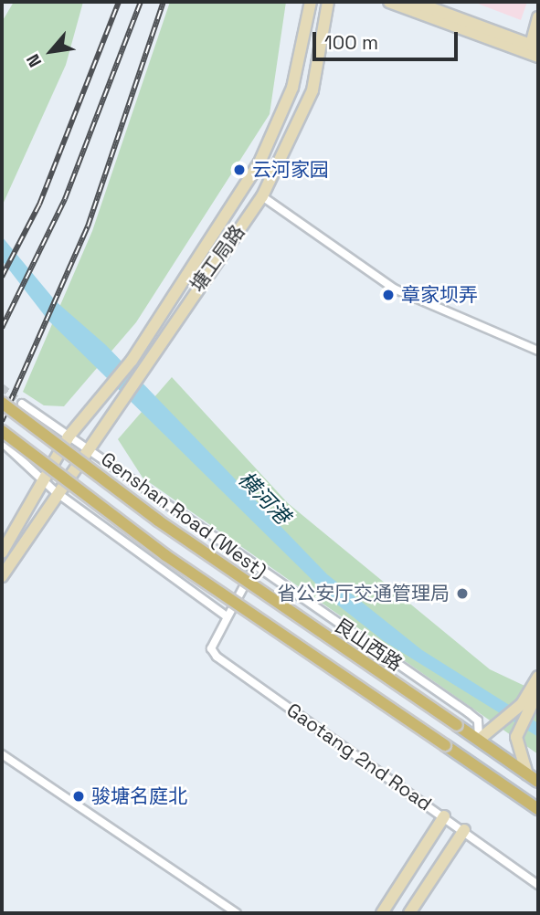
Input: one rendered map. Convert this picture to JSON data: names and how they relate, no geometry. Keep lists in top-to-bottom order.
{
  "streets": {
    "main road": ["塘工局路", "Genshan Road (West)"],
    "street": ["艮山西路", "Gaotang 2nd Road"]
  },
  "crossings": [
    ["塘工局路", "艮山西路"],
    ["Genshan Road (West)", "艮山西路"]
  ],
  "water": ["横河港"],
  "places": [
    "云河家园",
    "章家坝弄",
    "省公安厅交通管理局",
    "骏塘名庭北"
  ],
  "scale_bar": "100 m",
  "north": "bottom left"
}
